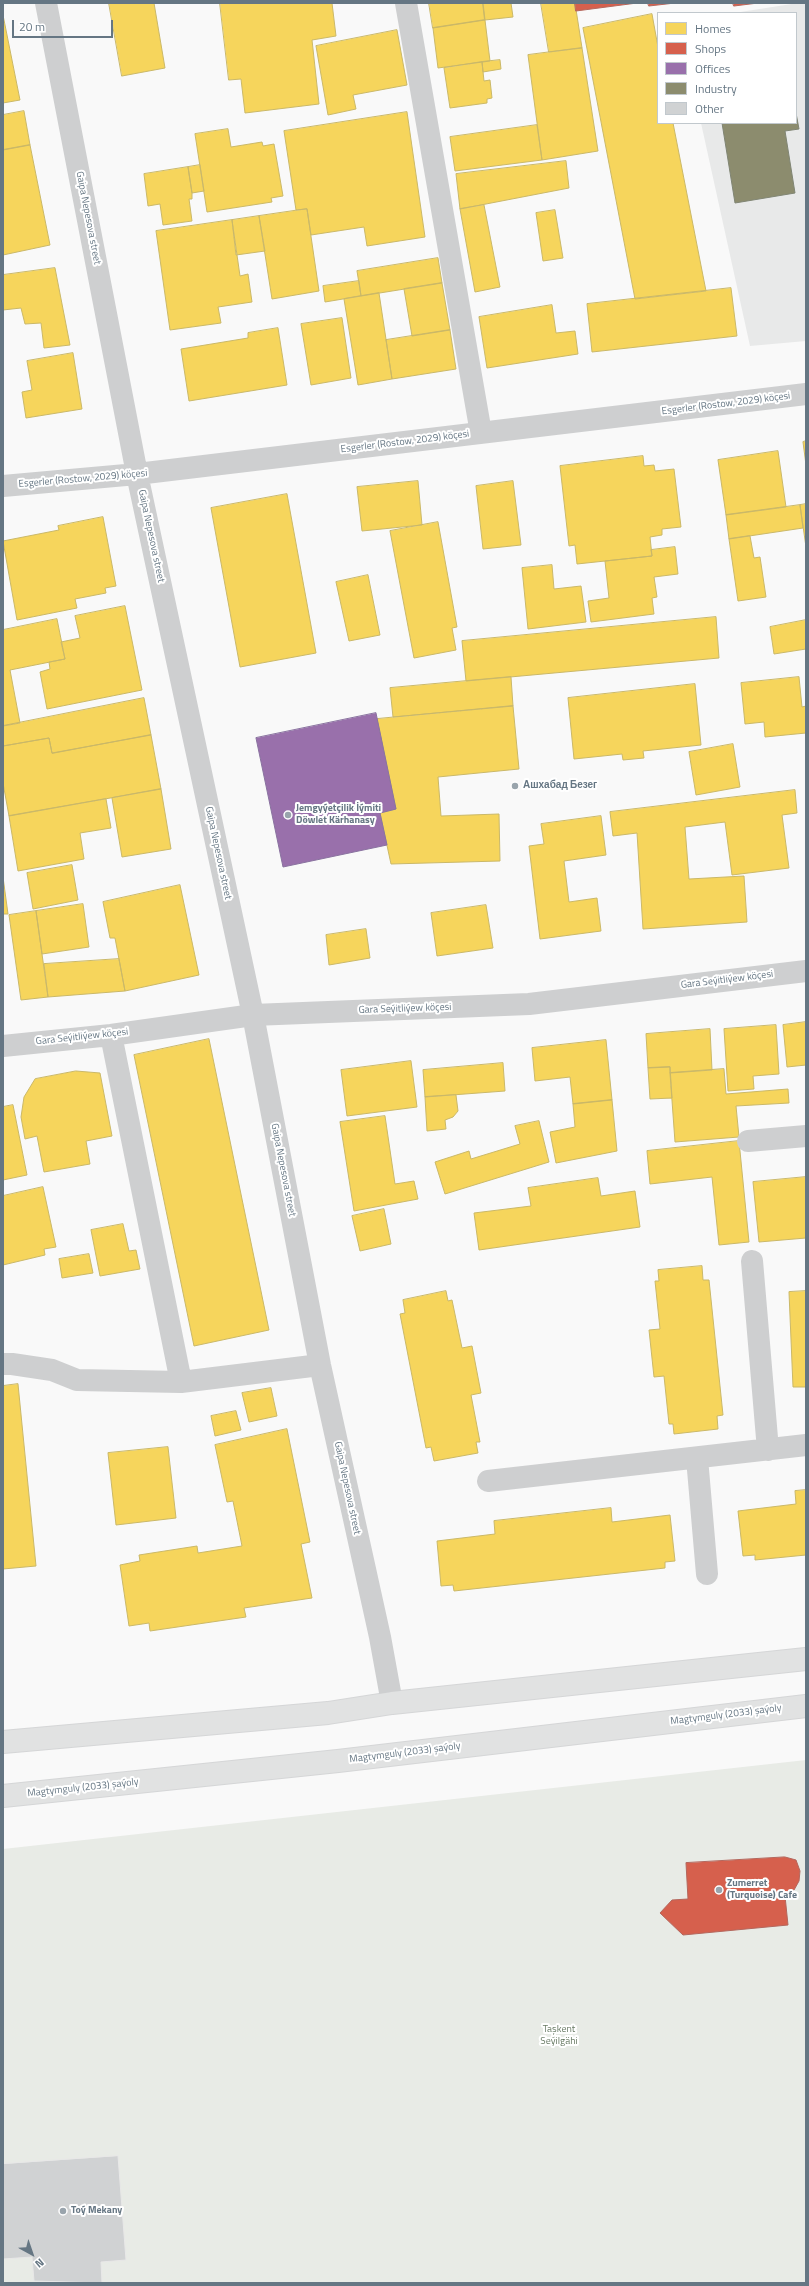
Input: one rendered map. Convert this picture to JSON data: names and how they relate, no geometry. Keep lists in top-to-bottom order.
{
  "streets": {
    "main road": ["Magtymguly (2033) şaýoly"],
    "street": ["Gaipa Nepesova street", "Esgerler (Rostow, 2029) köçesi", "Gara Seýitliýew köçesi"]
  },
  "crossings": [
    ["Gaipa Nepesova street", "Esgerler (Rostow, 2029) köçesi"],
    ["Gaipa Nepesova street", "Gara Seýitliýew köçesi"]
  ],
  "parks": ["Taşkent Seýilgähi"],
  "places": [
    "Ашхабад Безег",
    "Jemgyýetçilik İýmiti Döwlet Kärhanasy",
    "Zumerret (Turquoise) Cafe",
    "Toý Mekany"
  ],
  "legend": [
    "Homes",
    "Shops",
    "Offices",
    "Industry",
    "Other"
  ],
  "scale_bar": "20 m",
  "north": "bottom right"
}
